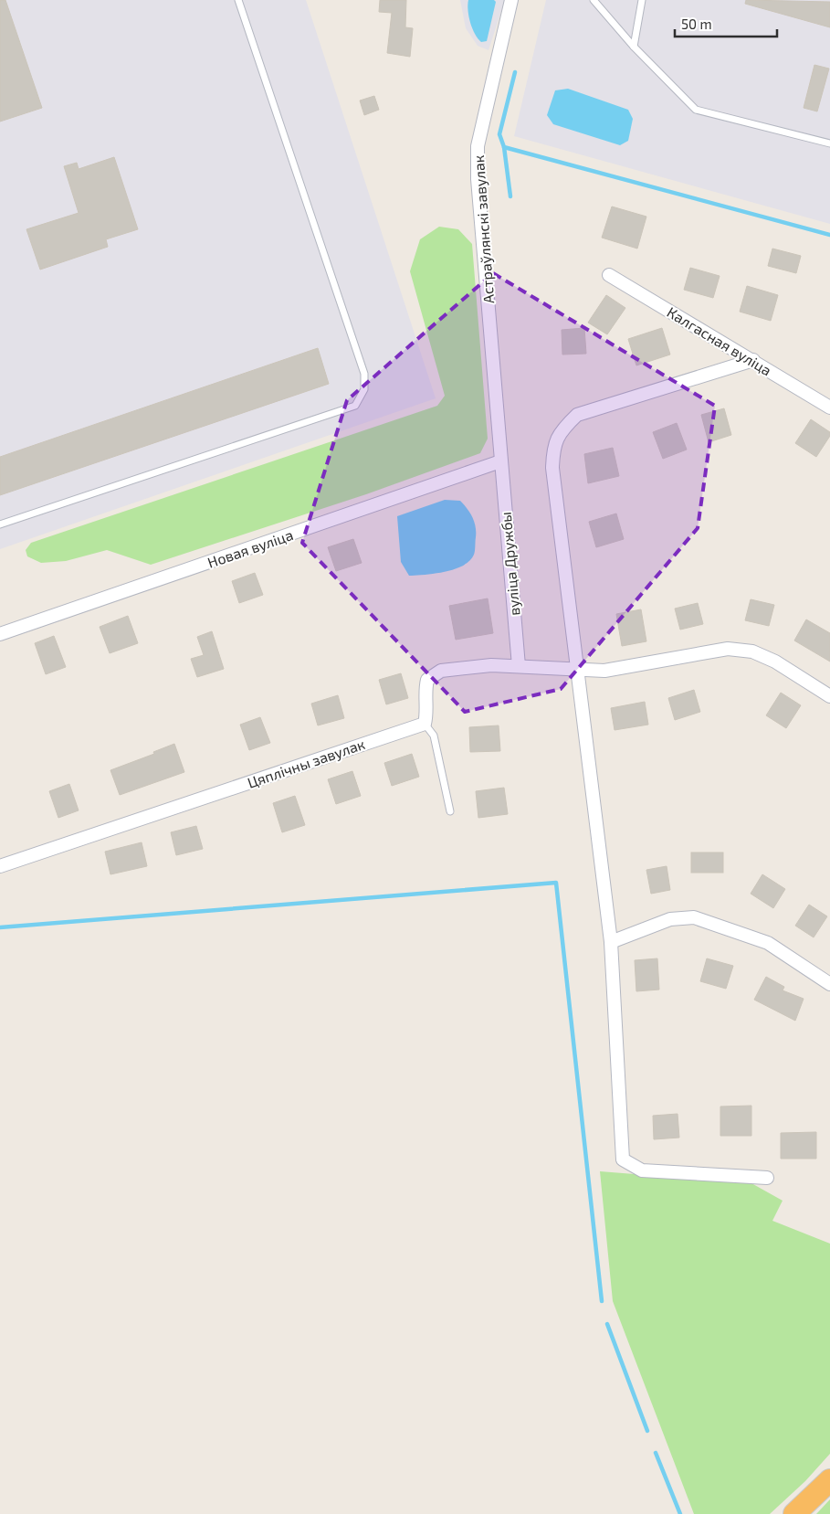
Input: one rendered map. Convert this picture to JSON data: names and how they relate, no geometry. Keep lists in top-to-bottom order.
{
  "streets": {
    "street": [
      "Астраўлянскі завулак",
      "Калгасная вуліца",
      "Новая вуліца",
      "вуліца Дружбы",
      "Цяплічны завулак"
    ]
  },
  "crossings": [
    ["Астраўлянскі завулак", "Новая вуліца"],
    ["Астраўлянскі завулак", "вуліца Дружбы"],
    ["Новая вуліца", "вуліца Дружбы"]
  ],
  "scale_bar": "50 m"
}
